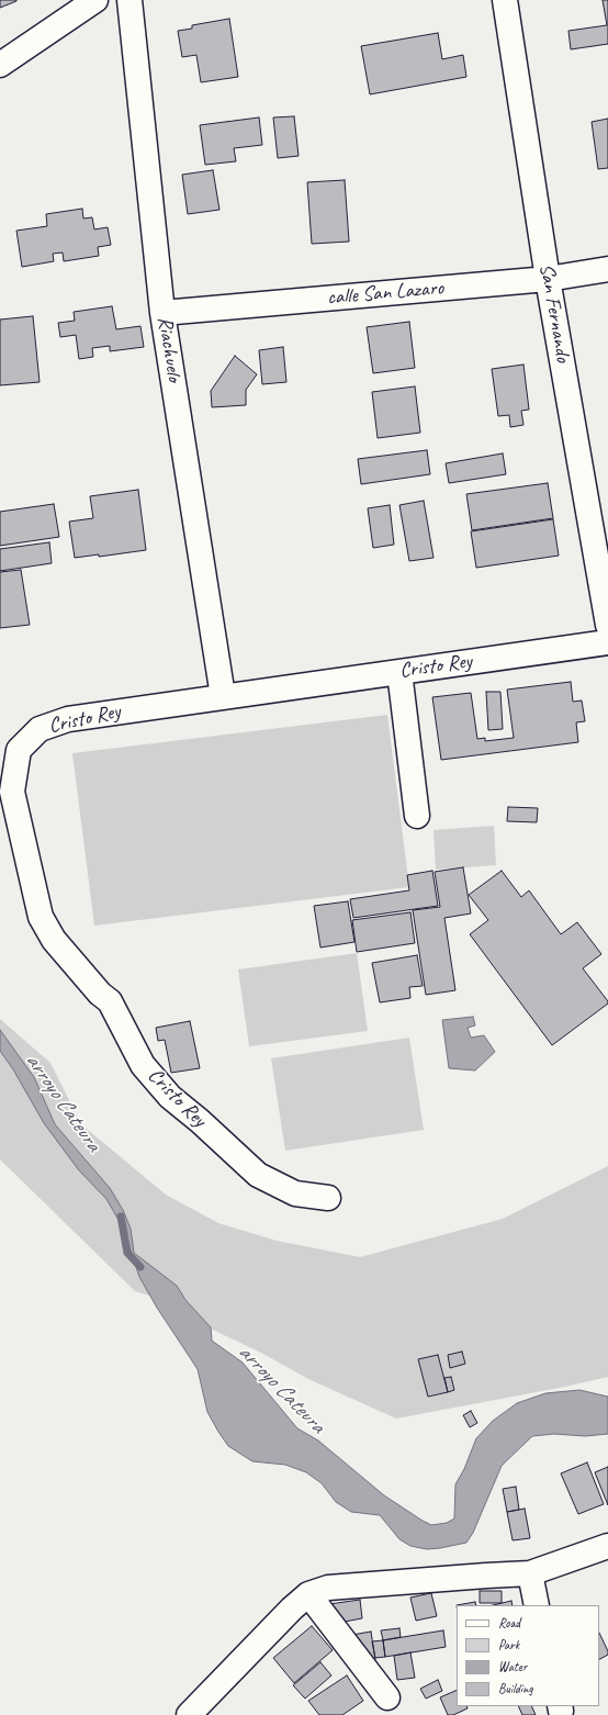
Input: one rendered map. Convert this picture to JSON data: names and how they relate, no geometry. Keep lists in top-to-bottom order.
{
  "streets": {
    "street": [
      "calle San Lazaro",
      "San Fernando",
      "Riachuelo",
      "Cristo Rey"
    ]
  },
  "crossings": [
    ["calle San Lazaro", "San Fernando"],
    ["calle San Lazaro", "Riachuelo"],
    ["Riachuelo", "Cristo Rey"]
  ],
  "water": ["arroyo Cateura"],
  "legend": [
    "Road",
    "Park",
    "Water",
    "Building"
  ]
}
